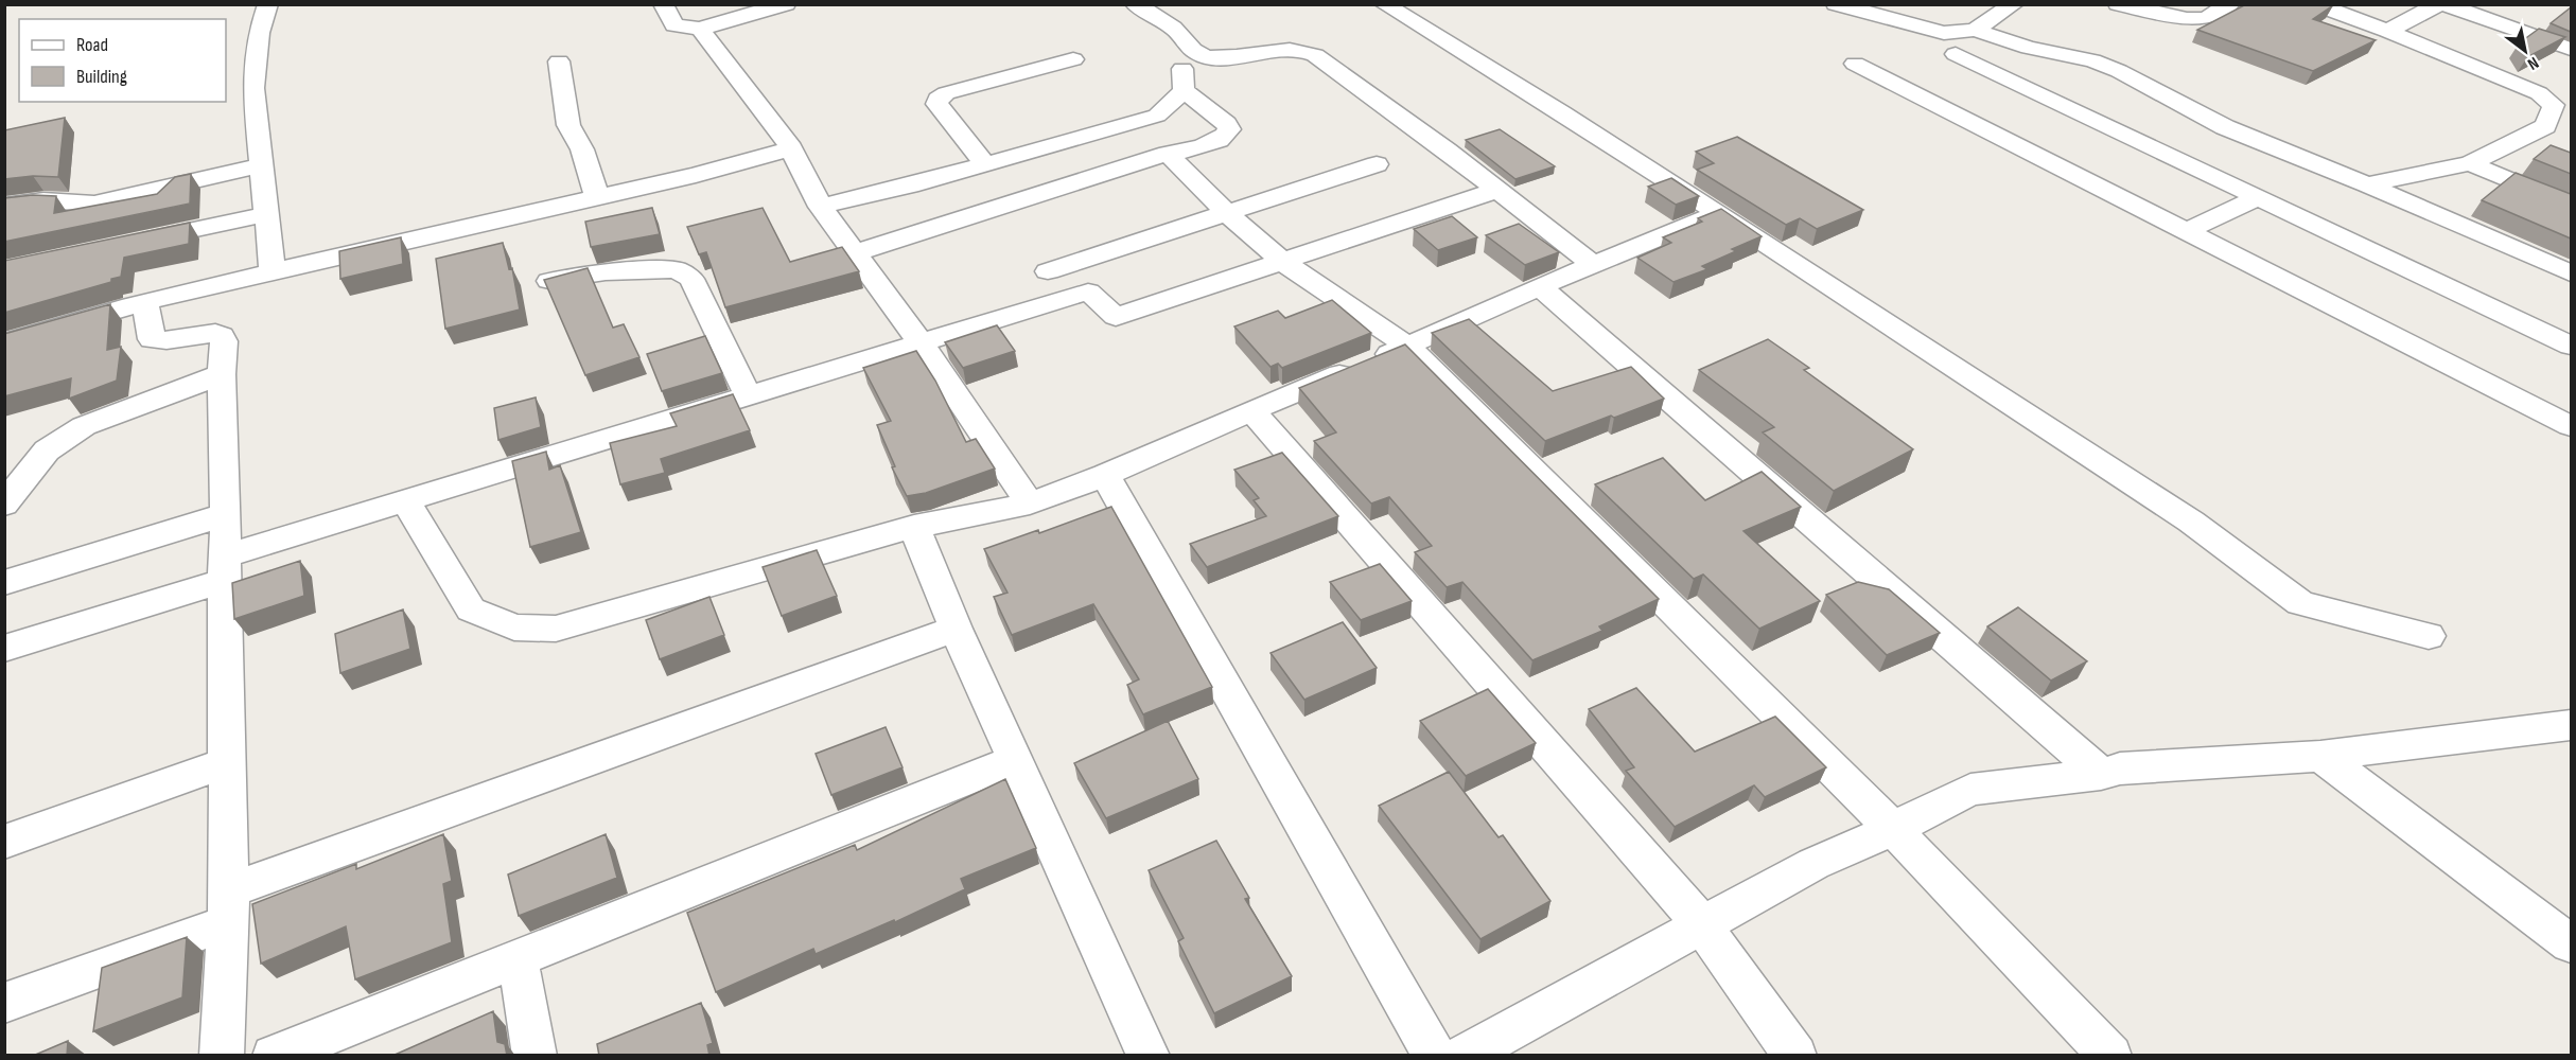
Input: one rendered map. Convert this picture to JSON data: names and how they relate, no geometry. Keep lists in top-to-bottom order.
{
  "legend": ["Road", "Building"],
  "north": "bottom right"
}
